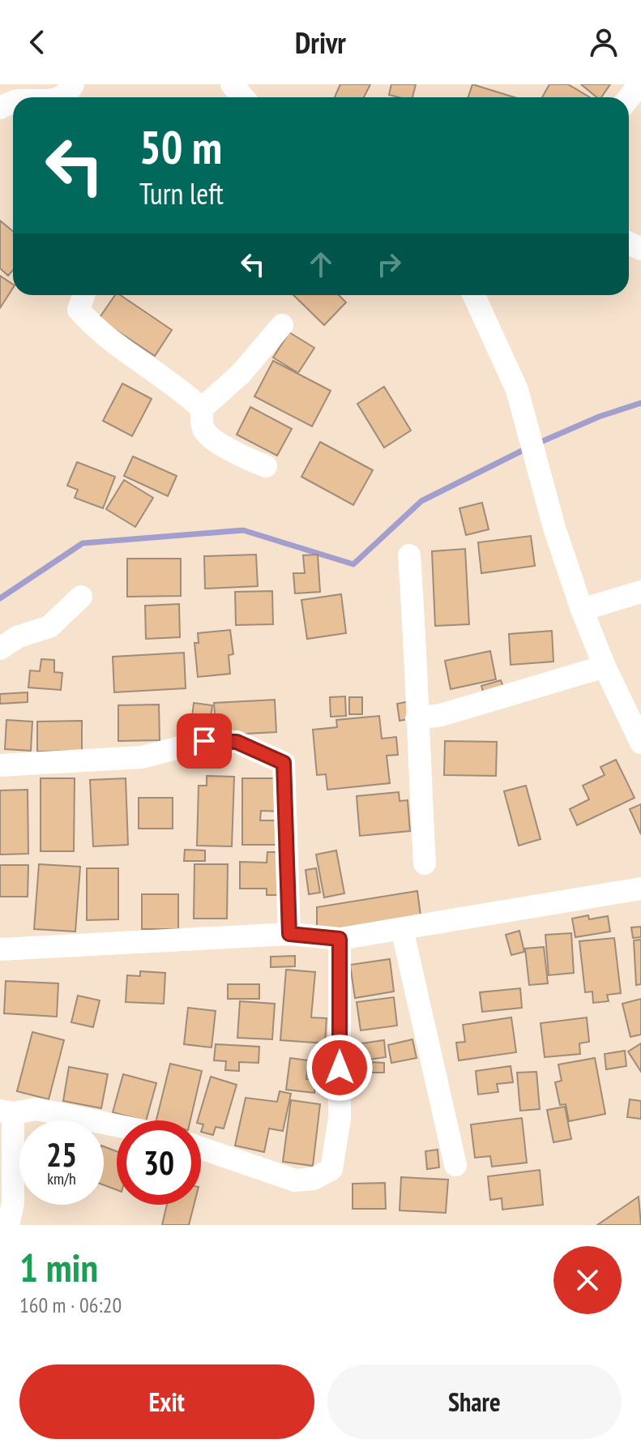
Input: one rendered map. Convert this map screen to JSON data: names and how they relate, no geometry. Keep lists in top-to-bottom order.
{
  "page": {
    "header": "Drivr",
    "turn": ["50 m", "Turn left"],
    "speed": "25 km/h",
    "limit": "30",
    "heading": ["1 min", "160 m · 06:20"],
    "buttons": ["Exit", "Share"]
  }
}
